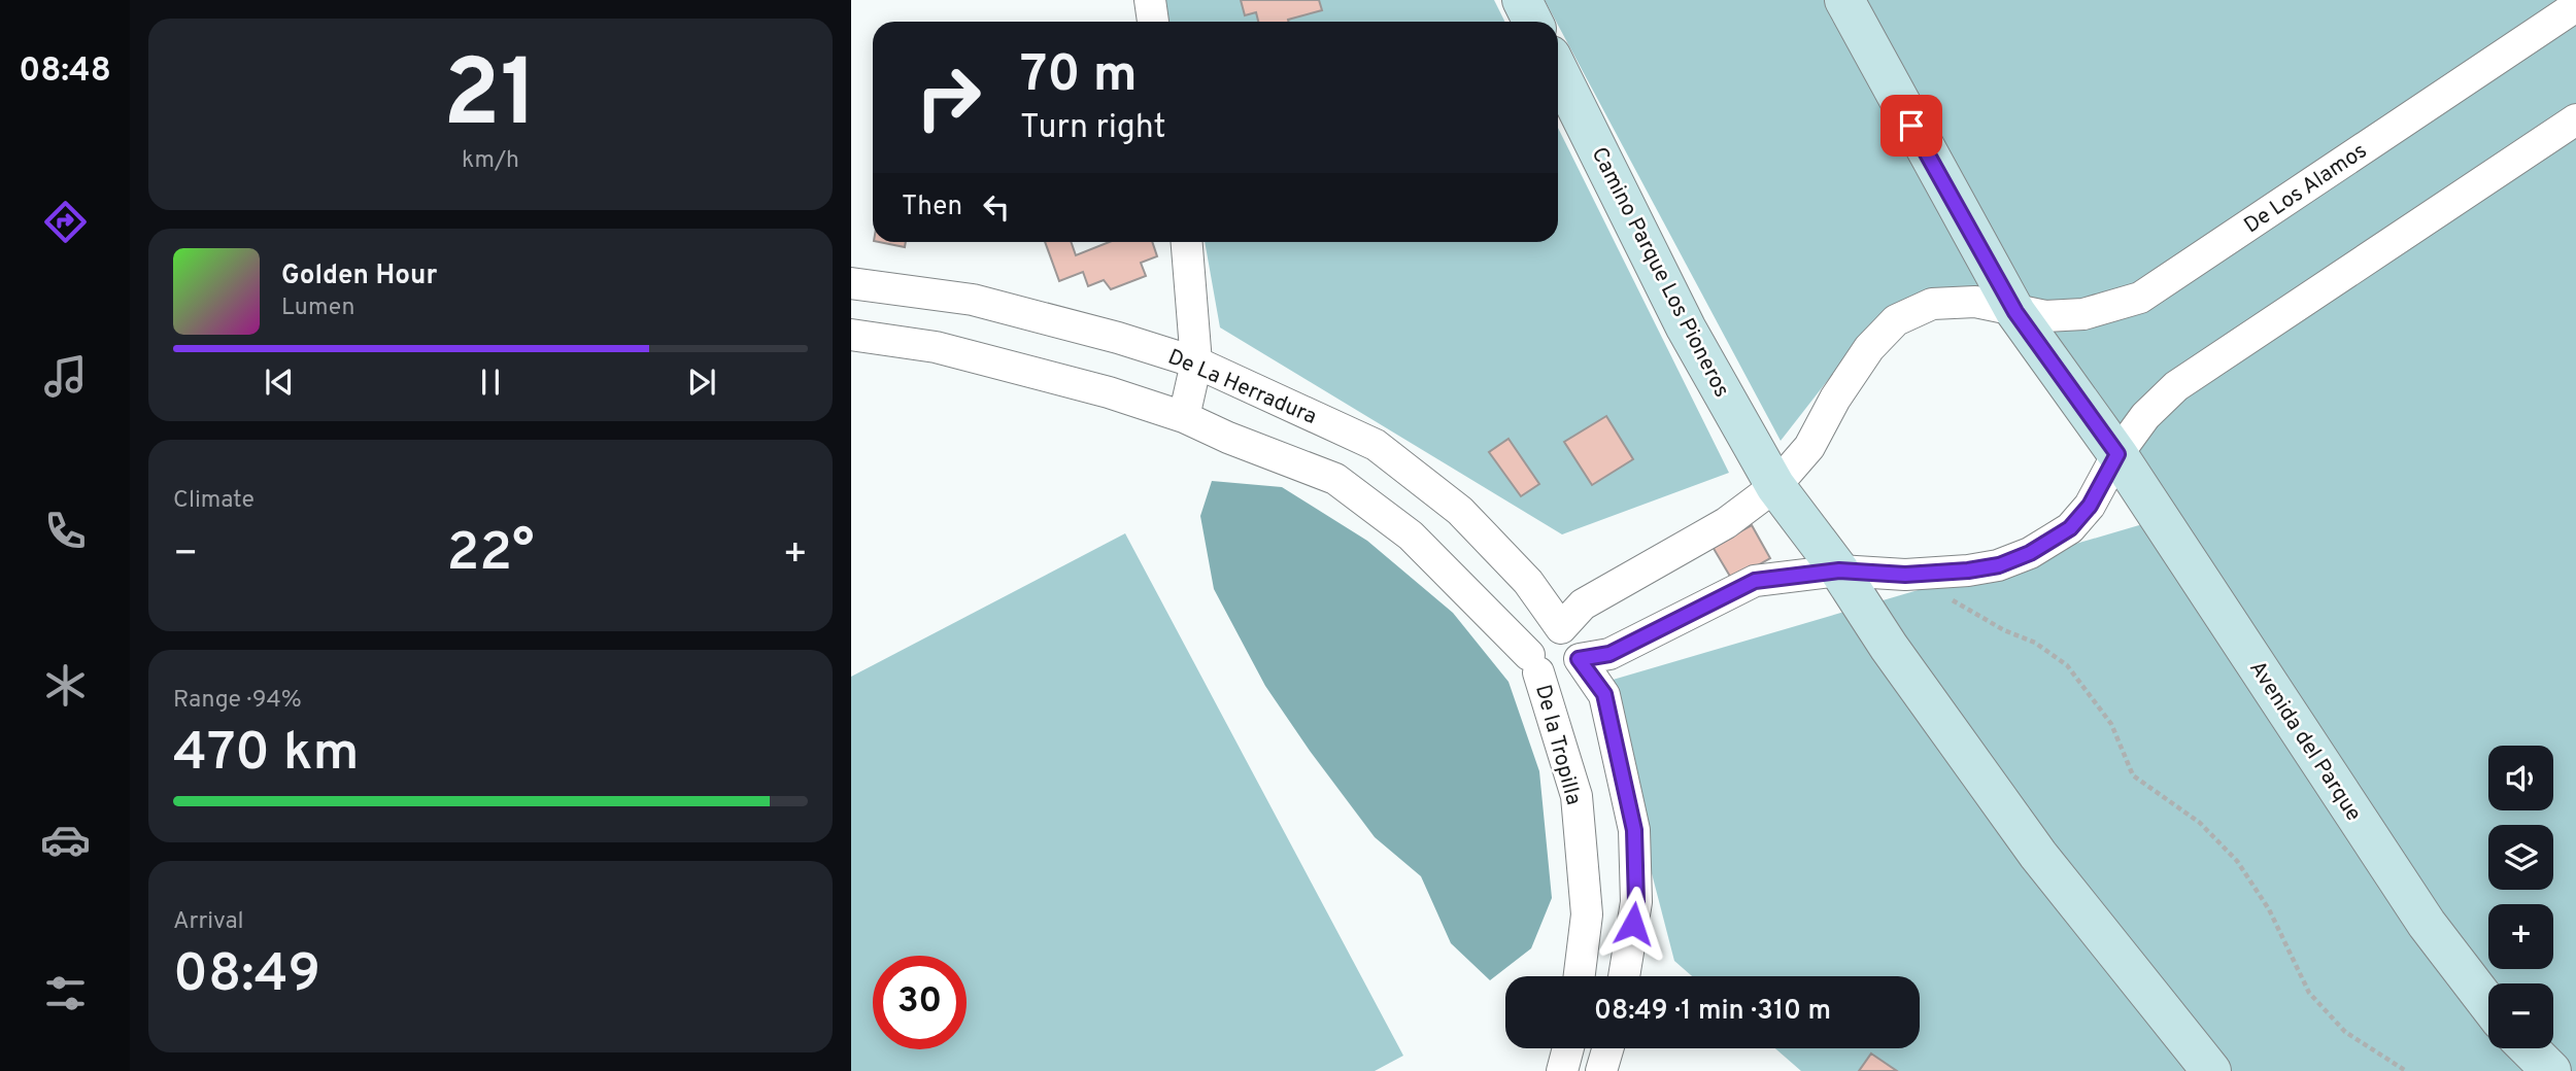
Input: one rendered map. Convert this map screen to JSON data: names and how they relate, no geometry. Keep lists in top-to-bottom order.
{
  "streets": {
    "main road": ["Camino Parque Los Pioneros", "Avenida del Parque"],
    "street": ["De Los Alamos", "De La Herradura", "De la Tropilla"]
  },
  "crossings": [
    ["De Los Alamos", "Camino Parque Los Pioneros"],
    ["De Los Alamos", "De La Herradura"],
    ["De Los Alamos", "Avenida del Parque"],
    ["De Los Alamos", "De la Tropilla"],
    ["De La Herradura", "De la Tropilla"]
  ],
  "page": {
    "tabs": "08:48",
    "tile": [
      ["21", "km/h"],
      "Climate",
      ["Range · 94%", "470 km"],
      ["Arrival", "08:49"]
    ],
    "turn": ["70 m", "Turn right"],
    "then": "Then",
    "song": ["Golden Hour", "Lumen"],
    "heat": ["−", "22°", "+"],
    "map_buttons": ["+", "−"],
    "limit": "30",
    "trip": "08:49 · 1 min · 310 m"
  }
}
